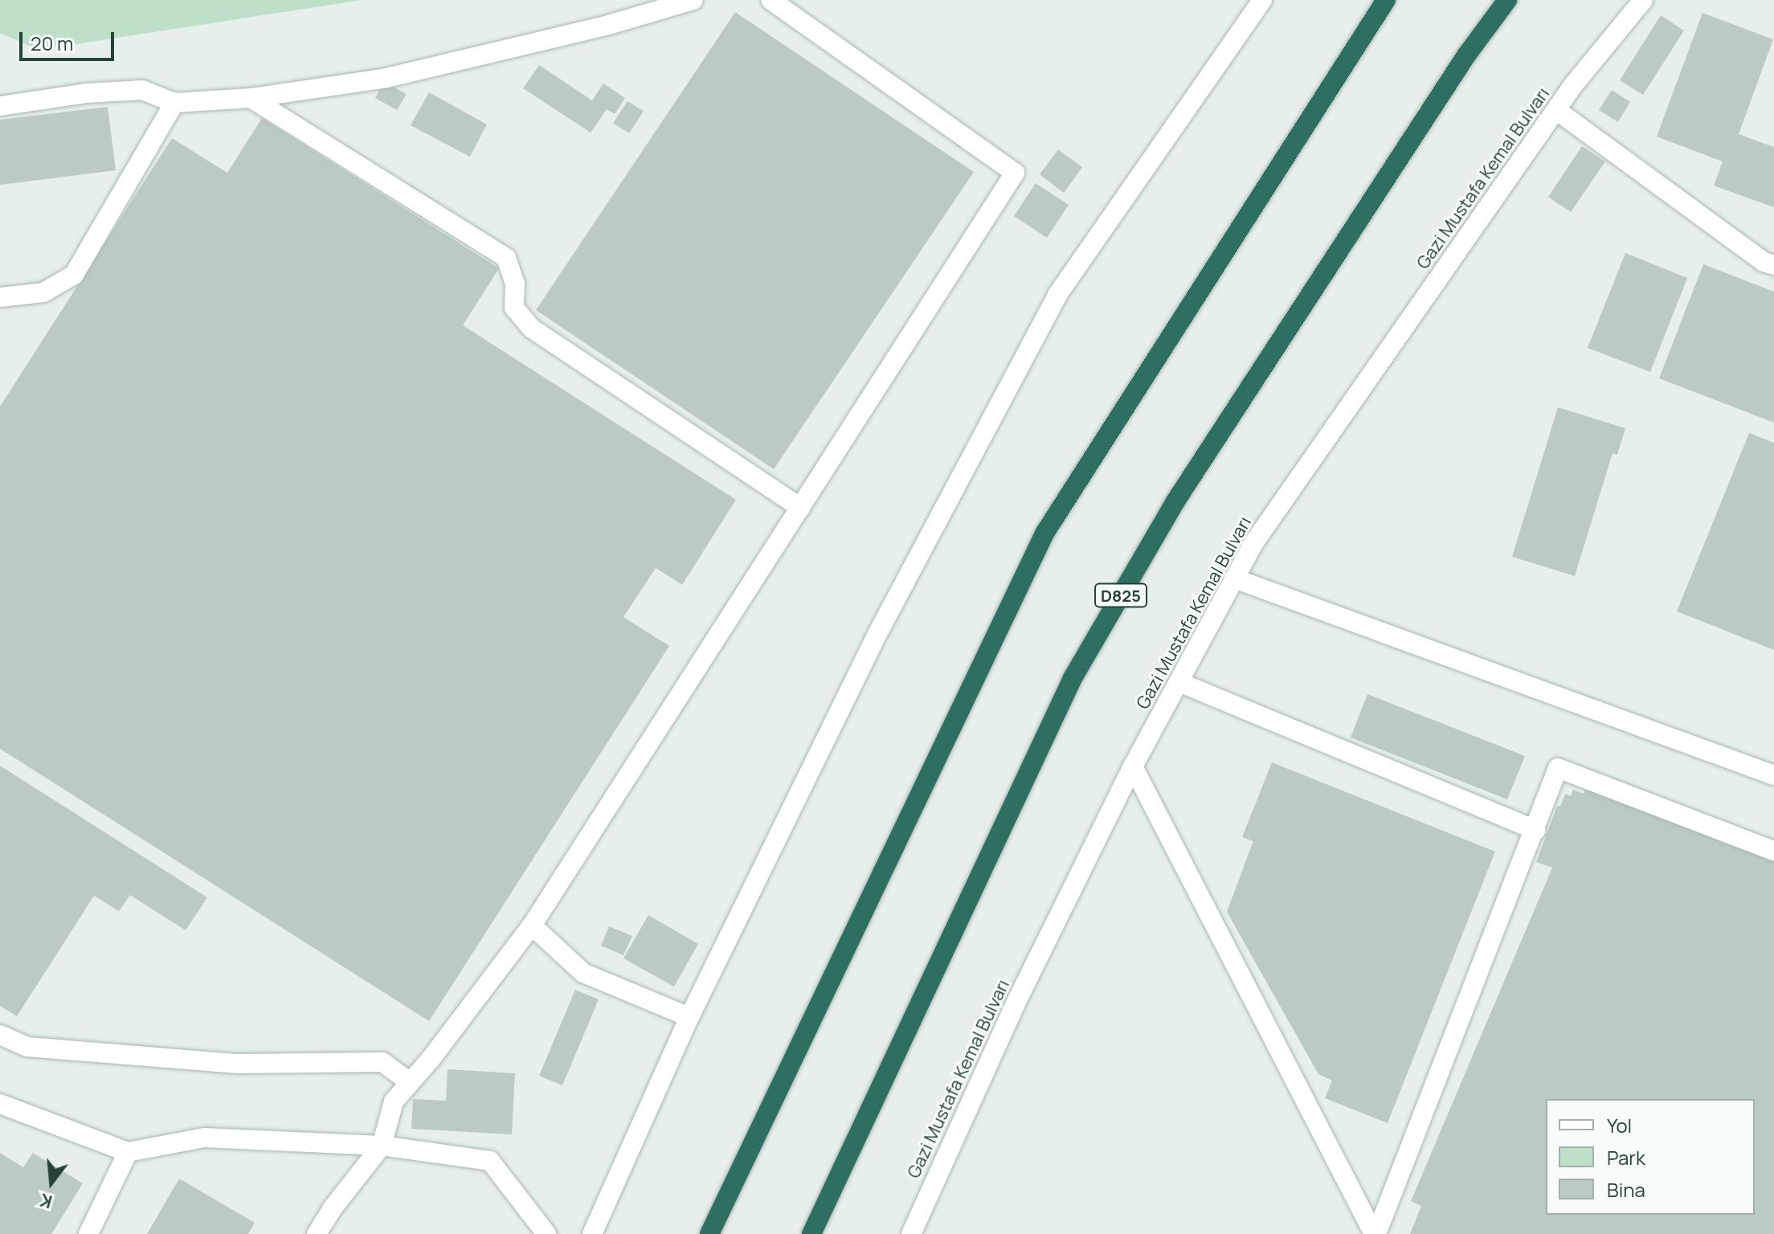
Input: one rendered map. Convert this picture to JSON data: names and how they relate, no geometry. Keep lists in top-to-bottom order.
{
  "streets": {
    "highway": ["D825"],
    "street": ["Gazi Mustafa Kemal Bulvarı"]
  },
  "legend": ["Yol", "Park", "Bina"],
  "scale_bar": "20 m",
  "north": "bottom"
}
